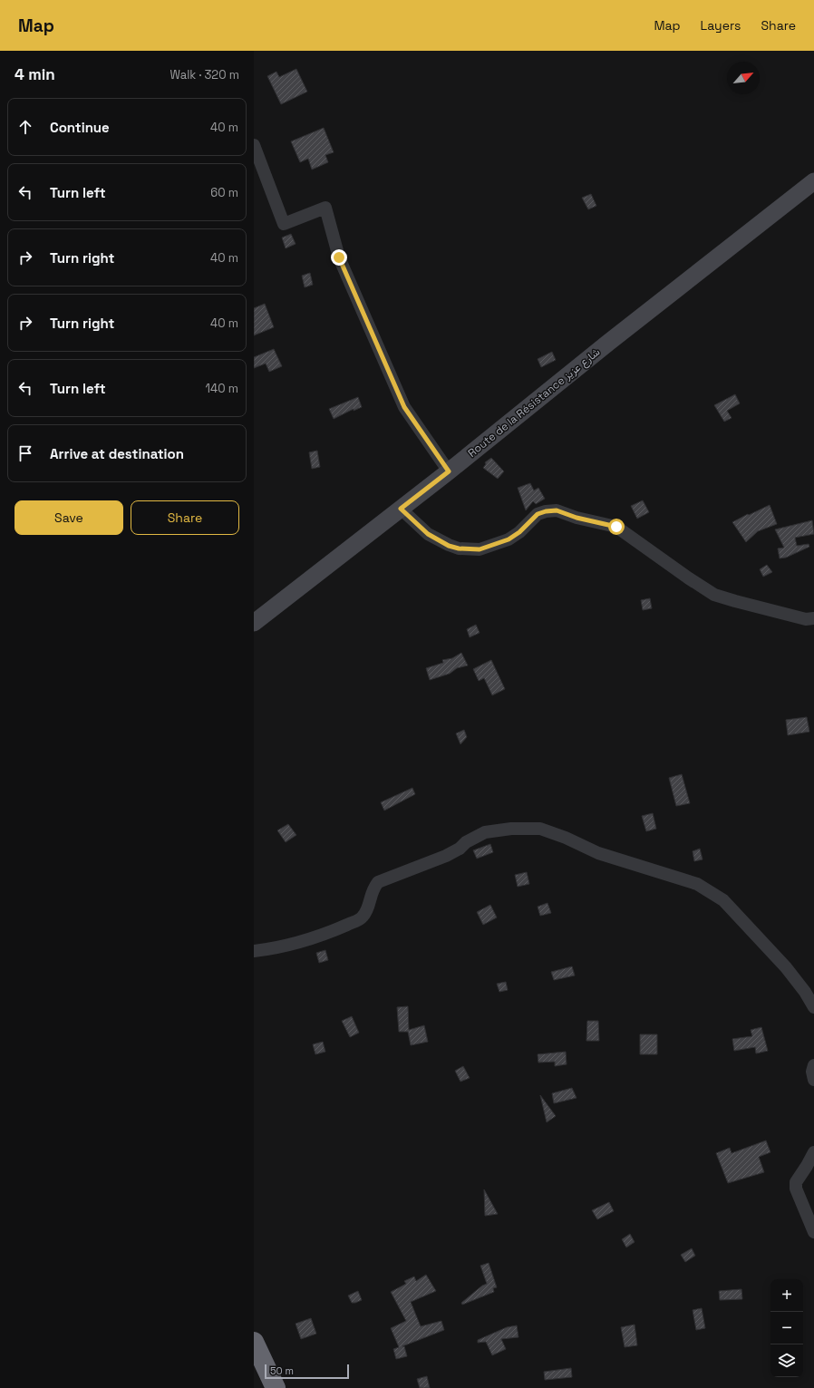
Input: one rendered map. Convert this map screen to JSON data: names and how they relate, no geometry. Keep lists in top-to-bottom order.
{
  "streets": {
    "street": ["Route de la Résistance شارع عزيز"]
  },
  "scale_bar": "50 m",
  "north": "top right",
  "page": {
    "header": "Map",
    "nav": ["Map", "Layers", "Share"],
    "heading": ["4 min", "Walk · 320 m"],
    "list": [
      ["Continue", "40 m"],
      ["Turn left", "60 m"],
      ["Turn right", "40 m"],
      ["Turn right", "40 m"],
      ["Turn left", "140 m"],
      "Arrive at destination"
    ],
    "buttons": ["Save", "Share"],
    "map_buttons": ["+", "−"],
    "scale": "50 m"
  }
}
